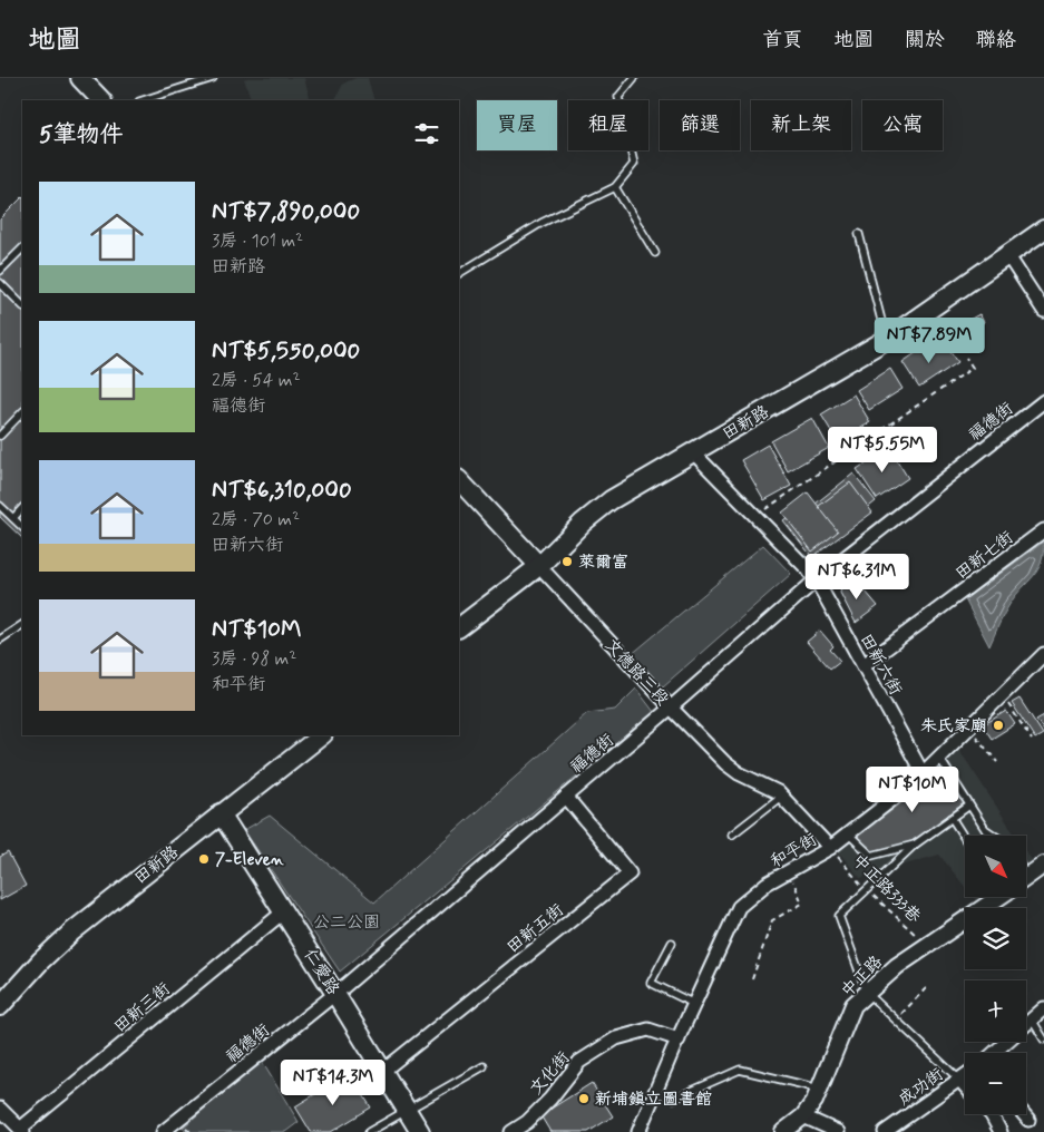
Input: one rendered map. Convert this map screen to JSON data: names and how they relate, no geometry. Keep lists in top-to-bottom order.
{
  "streets": {
    "main road": ["田新路", "文德路三段", "仁愛路"],
    "street": [
      "福德街",
      "田新七街",
      "田新六街",
      "和平街",
      "田新五街",
      "中正路",
      "田新三街",
      "文化街",
      "成功街"
    ],
    "path": ["中正路333巷"]
  },
  "crossings": [
    ["福德街", "田新六街"],
    ["福德街", "文德路三段"],
    ["福德街", "田新五街"],
    ["福德街", "仁愛路"],
    ["田新路", "田新六街"],
    ["田新路", "文德路三段"],
    ["田新路", "仁愛路"],
    ["田新七街", "田新六街"],
    ["田新六街", "和平街"],
    ["文德路三段", "和平街"],
    ["文德路三段", "中正路333巷"],
    ["和平街", "中正路333巷"],
    ["和平街", "文化街"],
    ["中正路333巷", "中正路"],
    ["田新五街", "仁愛路"],
    ["仁愛路", "田新三街"]
  ],
  "parks": ["公二公園"],
  "places": [
    "萊爾富",
    "朱氏家廟",
    "7-Eleven",
    "新埔鎮立圖書館"
  ],
  "north": "bottom right",
  "page": {
    "header": "地圖",
    "nav": [
      "首頁",
      "地圖",
      "關於",
      "聯絡"
    ],
    "chip": [
      "買屋",
      "租屋",
      "篩選",
      "新上架",
      "公寓"
    ],
    "heading": "5筆物件",
    "list": [
      {
        "name": "NT$7,890,000",
        "note": "3房 · 101 m² · 田新路"
      },
      {
        "name": "NT$5,550,000",
        "note": "2房 · 54 m² · 福德街"
      },
      {
        "name": "NT$6,310,000",
        "note": "2房 · 70 m² · 田新六街"
      },
      {
        "name": "NT$10M",
        "note": "3房 · 98 m² · 和平街"
      }
    ],
    "price": [
      "NT$7.89M",
      "NT$5.55M",
      "NT$6.31M",
      "NT$10M",
      "NT$14.3M"
    ],
    "map_buttons": ["+", "−"]
  }
}
